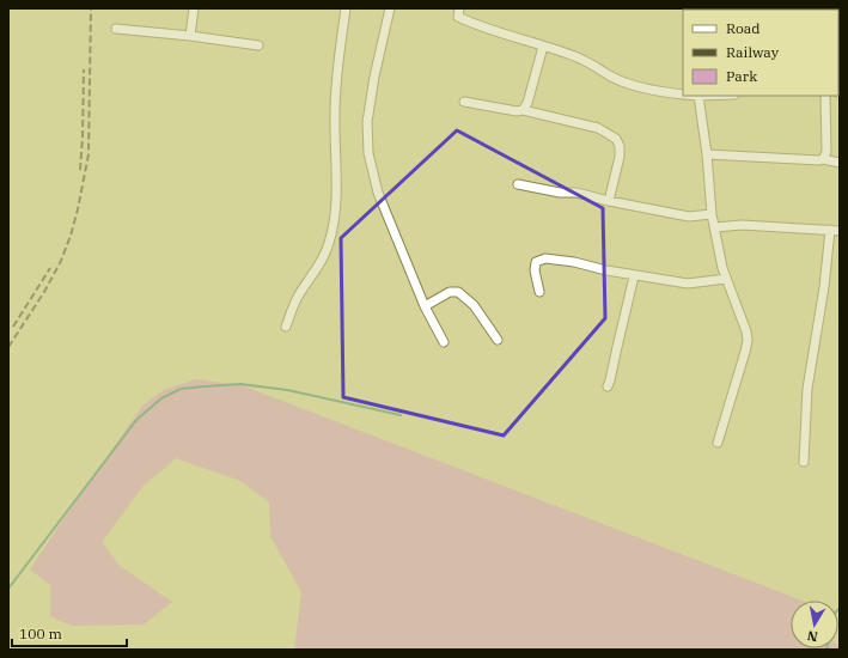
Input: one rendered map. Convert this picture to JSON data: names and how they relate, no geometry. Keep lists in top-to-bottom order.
{
  "legend": ["Road", "Railway", "Park"],
  "scale_bar": "100 m",
  "north": "bottom"
}
